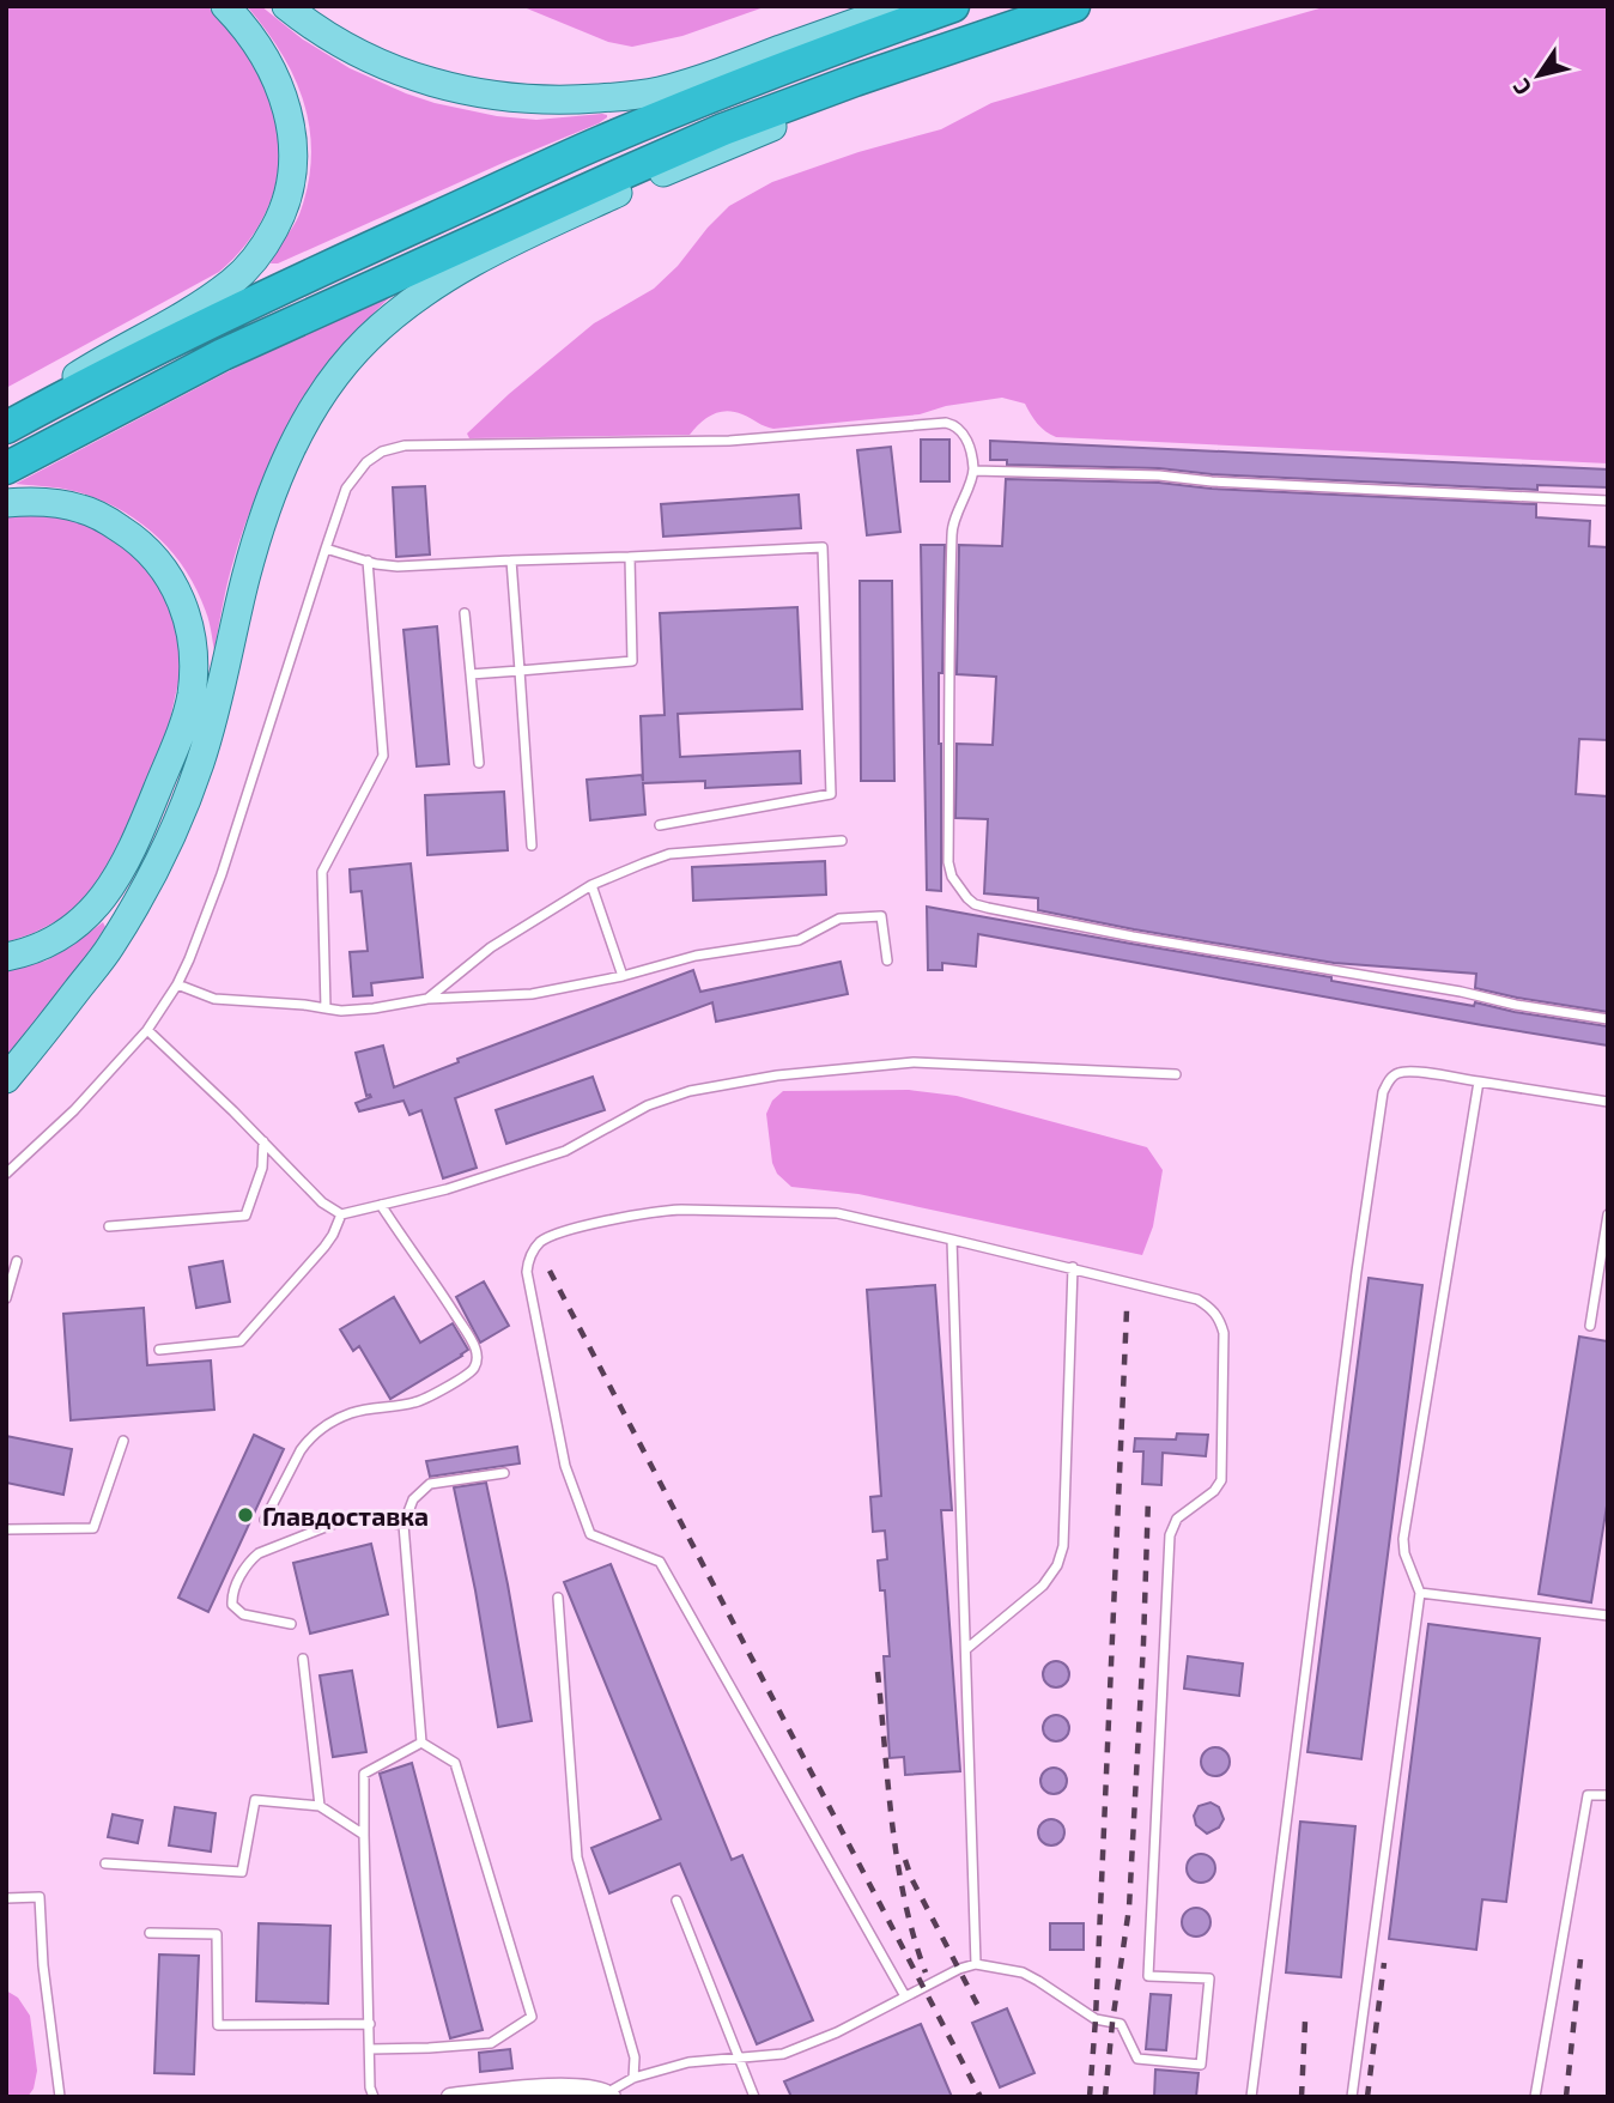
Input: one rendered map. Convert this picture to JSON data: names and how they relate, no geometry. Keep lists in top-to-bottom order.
{
  "places": ["Главдоставка"],
  "north": "bottom left"
}
